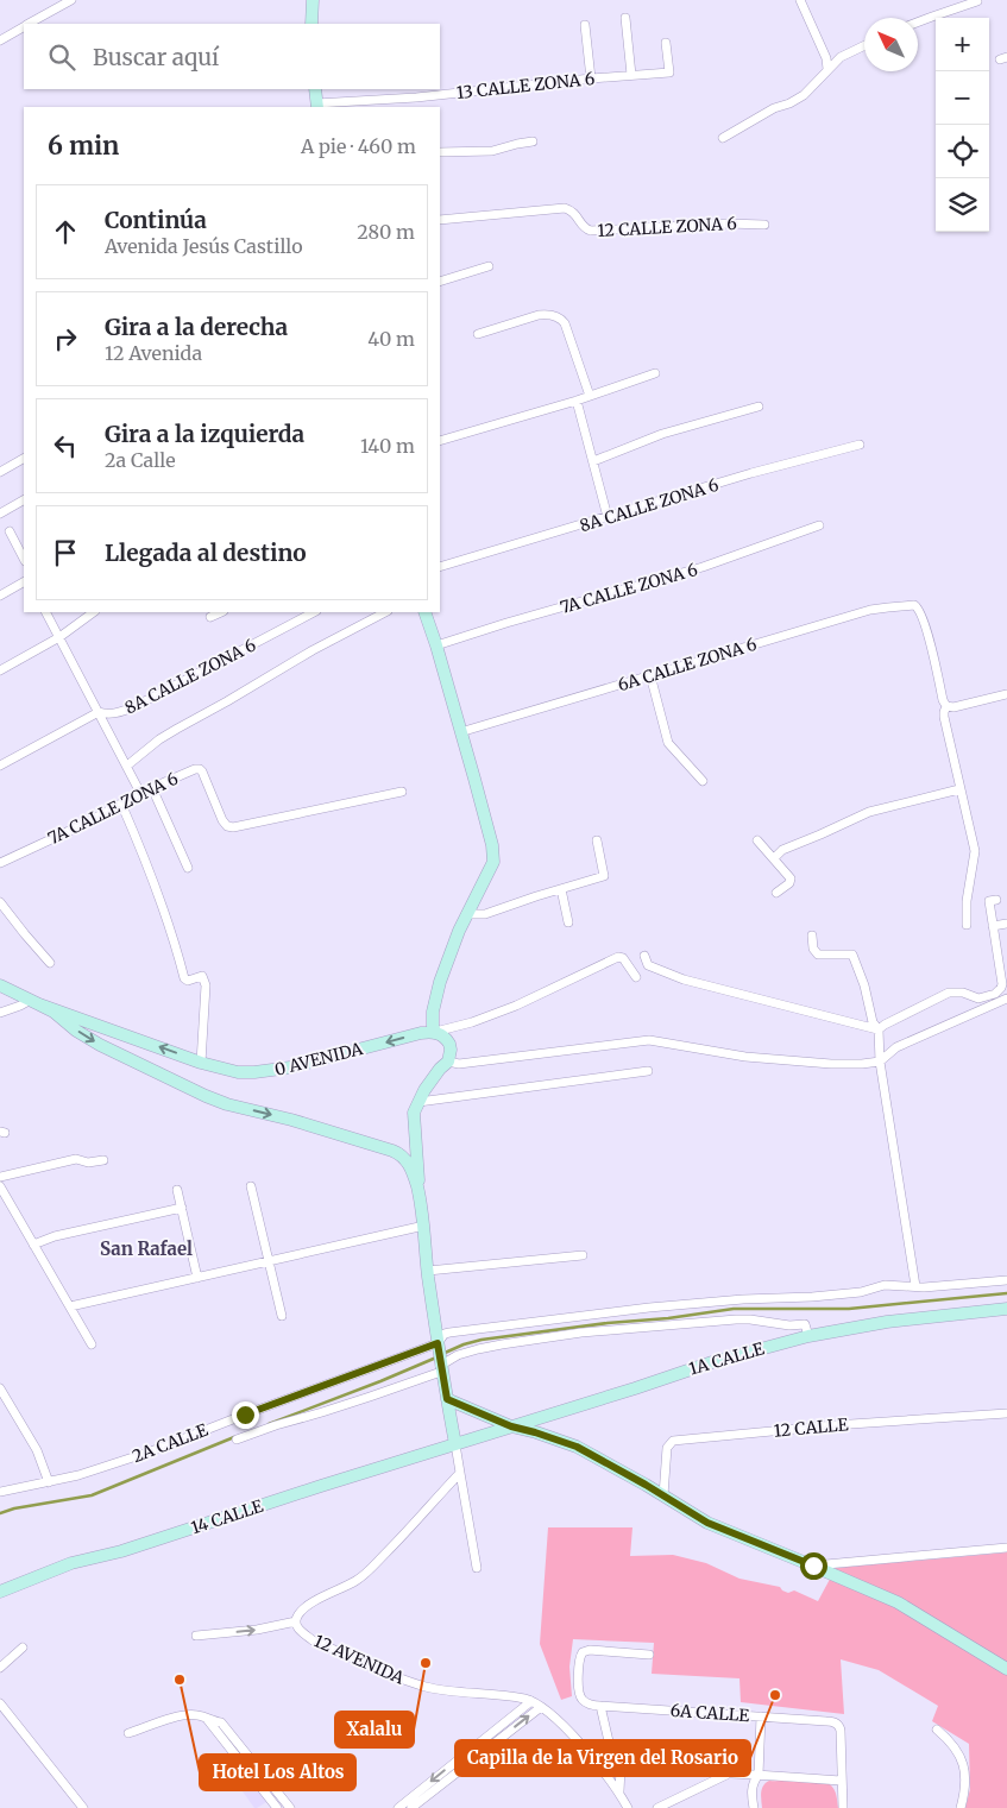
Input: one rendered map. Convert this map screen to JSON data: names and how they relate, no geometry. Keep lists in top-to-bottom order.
{
  "streets": {
    "street": [
      "13 CALLE ZONA 6",
      "12 CALLE ZONA 6",
      "8A CALLE ZONA 6",
      "7A CALLE ZONA 6",
      "6A CALLE ZONA 6",
      "0 AVENIDA",
      "1A CALLE",
      "12 CALLE",
      "2A CALLE",
      "14 CALLE",
      "12 AVENIDA",
      "6A CALLE"
    ]
  },
  "crossings": [
    ["0 AVENIDA", "2A CALLE"],
    ["1A CALLE", "14 CALLE"]
  ],
  "districts": ["San Rafael"],
  "places": ["Xalalu", "Hotel Los Altos", "Capilla de la Virgen del Rosario"],
  "north": "top left",
  "page": {
    "map_buttons": ["+", "−"],
    "search": "Buscar aquí",
    "heading": ["6 min", "A pie · 460 m"],
    "list": [
      ["Continúa", "Avenida Jesús Castillo", "280 m"],
      ["Gira a la derecha", "12 Avenida", "40 m"],
      ["Gira a la izquierda", "2a Calle", "140 m"],
      "Llegada al destino"
    ]
  }
}
